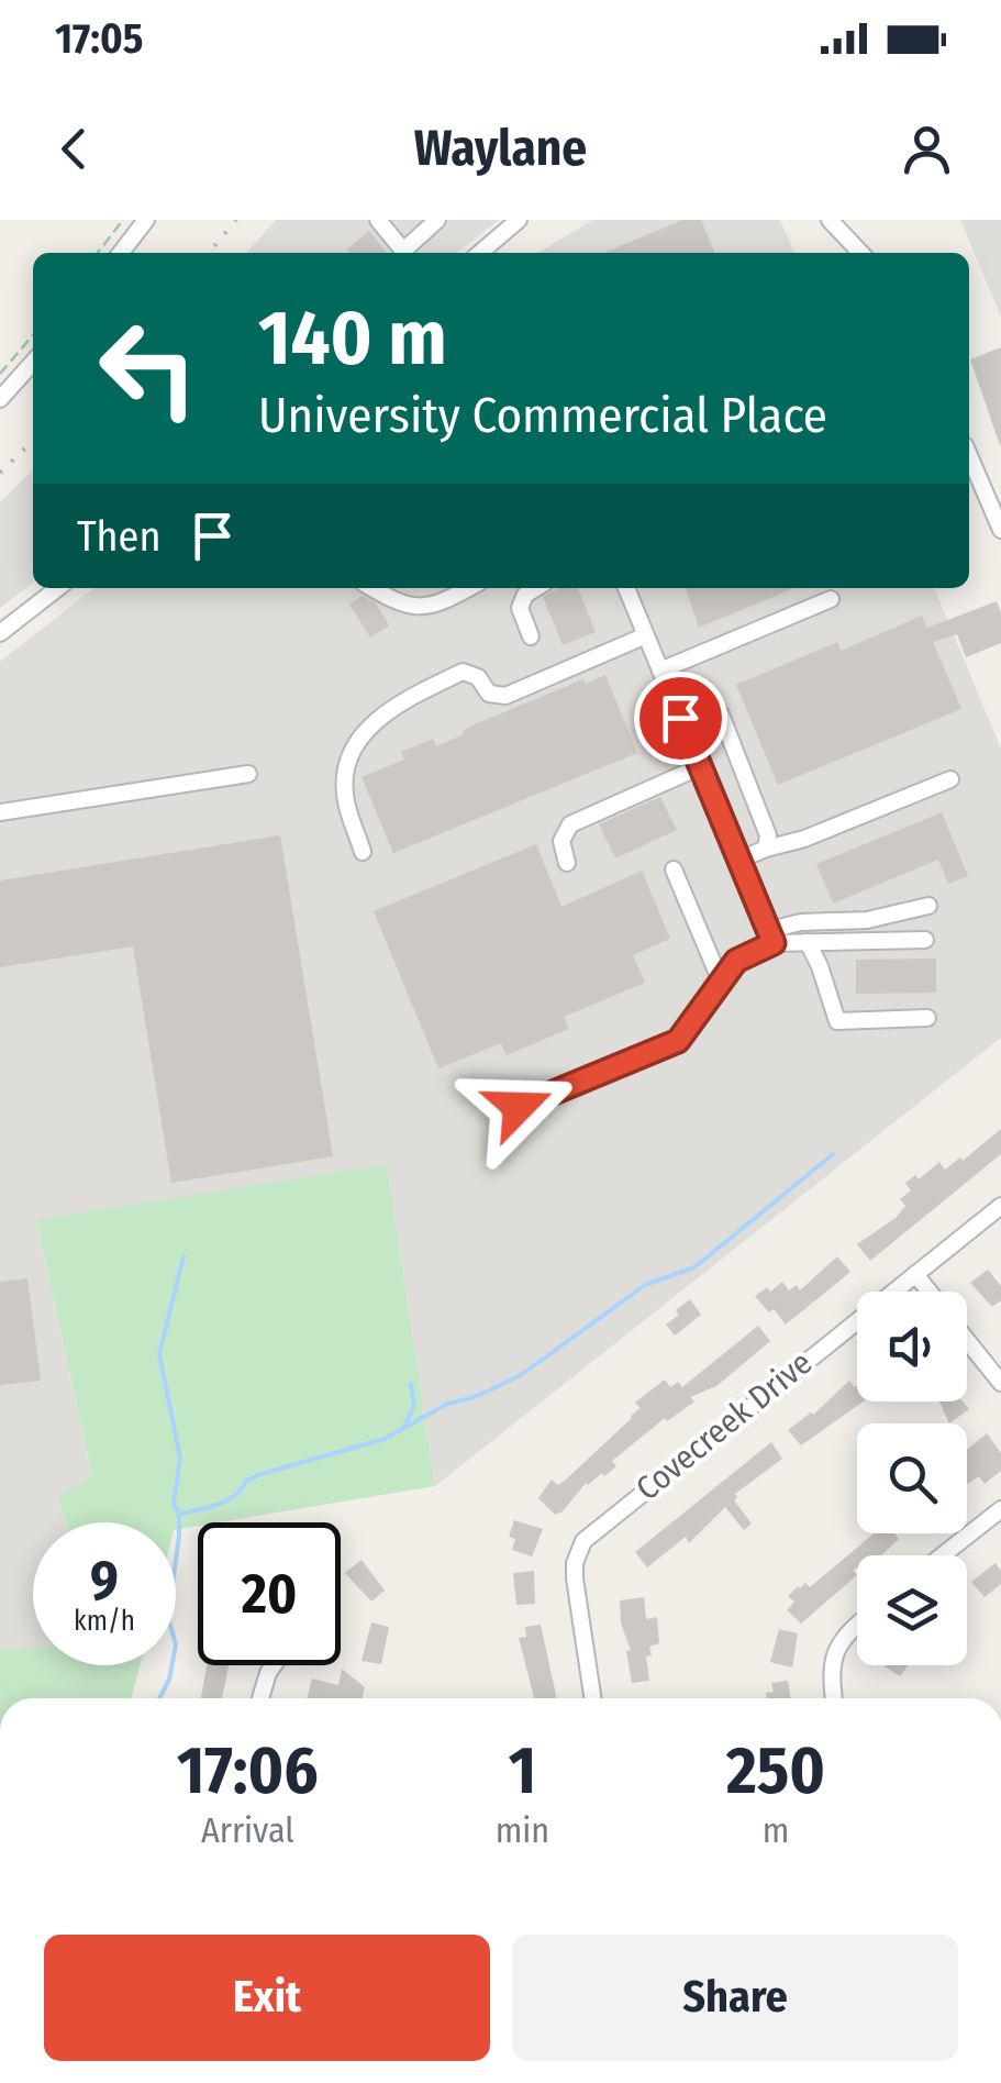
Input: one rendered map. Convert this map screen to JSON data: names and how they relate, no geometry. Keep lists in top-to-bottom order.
{
  "streets": {
    "street": ["Covecreek Drive"]
  },
  "page": {
    "status": "17:05",
    "header": "Waylane",
    "turn": ["140 m", "University Commercial Place"],
    "then": "Then",
    "speed": "9 km/h",
    "limit": "20",
    "eta": [
      "17:06",
      "Arrival",
      "1",
      "min",
      "250",
      "m"
    ],
    "buttons": ["Exit", "Share"]
  }
}
